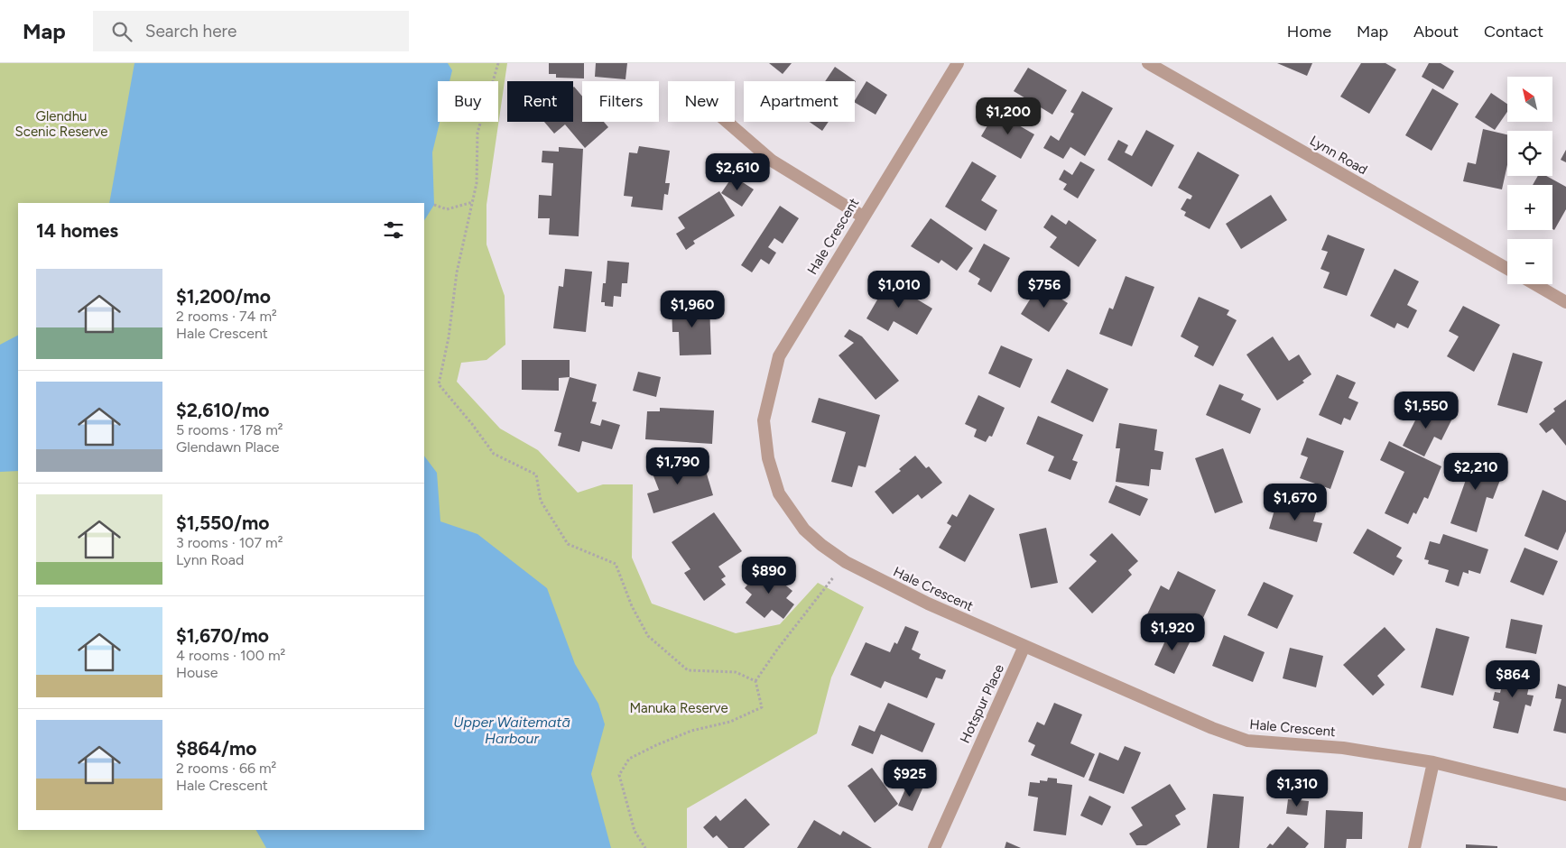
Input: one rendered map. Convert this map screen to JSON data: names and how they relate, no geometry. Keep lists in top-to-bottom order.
{
  "streets": {
    "street": ["Lynn Road", "Hale Crescent", "Hotspur Place"]
  },
  "crossings": [
    ["Hale Crescent", "Hotspur Place"]
  ],
  "water": ["Upper Waitematā Harbour"],
  "parks": ["Glendhu Scenic Reserve", "Manuka Reserve"],
  "north": "top left",
  "page": {
    "header": "Map",
    "search": "Search here",
    "nav": [
      "Home",
      "Map",
      "About",
      "Contact"
    ],
    "map_buttons": ["+", "−"],
    "chip": [
      "Buy",
      "Rent",
      "Filters",
      "New",
      "Apartment"
    ],
    "price": [
      "$1,200",
      "$2,610",
      "$1,010",
      "$756",
      "$1,960",
      "$1,550",
      "$1,790",
      "$2,210",
      "$1,670",
      "$890",
      "$1,920",
      "$864",
      "$925",
      "$1,310"
    ],
    "heading": "14 homes",
    "list": [
      {
        "name": "$1,200/mo",
        "note": "2 rooms · 74 m² · Hale Crescent"
      },
      {
        "name": "$2,610/mo",
        "note": "5 rooms · 178 m² · Glendawn Place"
      },
      {
        "name": "$1,550/mo",
        "note": "3 rooms · 107 m² · Lynn Road"
      },
      {
        "name": "$1,670/mo",
        "note": "4 rooms · 100 m² · House"
      },
      {
        "name": "$864/mo",
        "note": "2 rooms · 66 m² · Hale Crescent"
      }
    ]
  }
}
